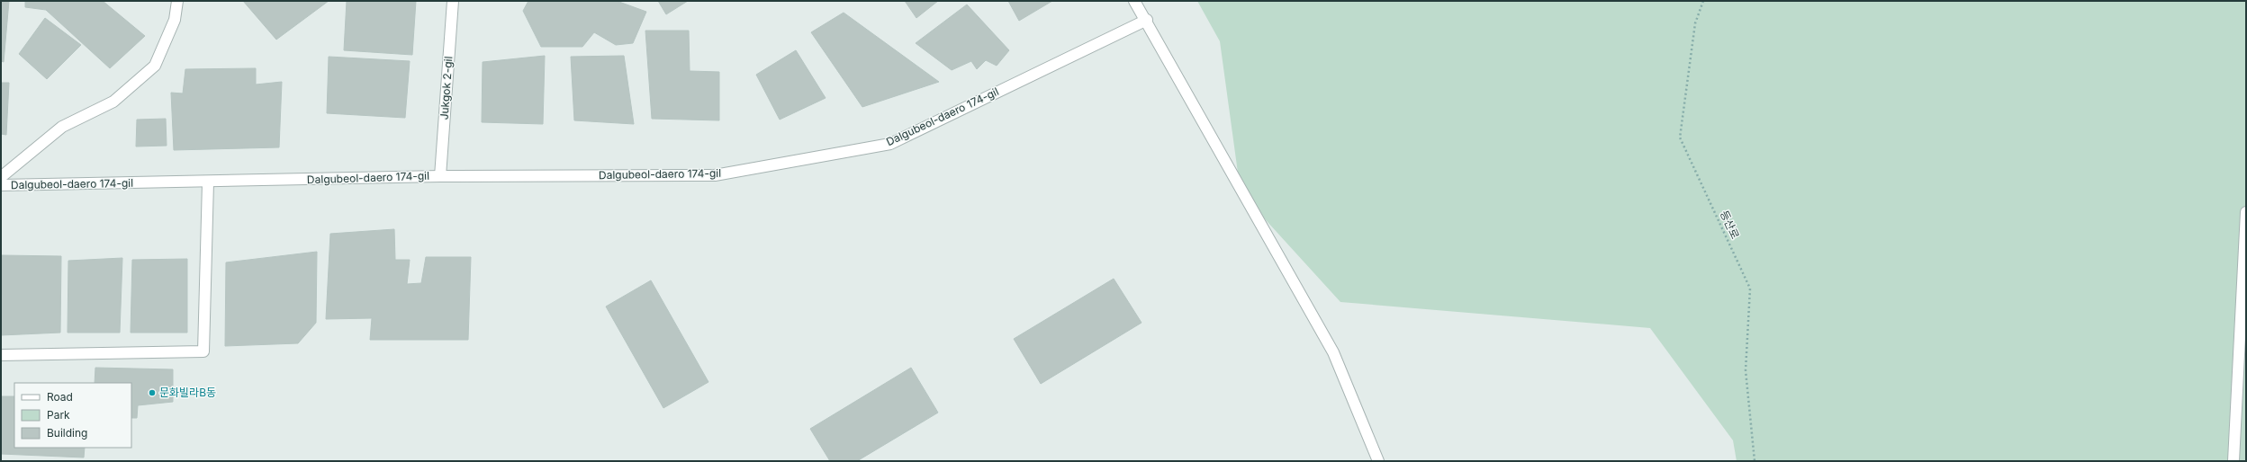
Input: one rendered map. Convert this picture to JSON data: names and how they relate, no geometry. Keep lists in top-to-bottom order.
{
  "streets": {
    "street": ["Jukgok 2-gil", "Dalgubeol-daero 174-gil"],
    "path": ["등산로"]
  },
  "crossings": [
    ["Jukgok 2-gil", "Dalgubeol-daero 174-gil"]
  ],
  "places": ["문화빌라B동"],
  "legend": ["Road", "Park", "Building"]
}
